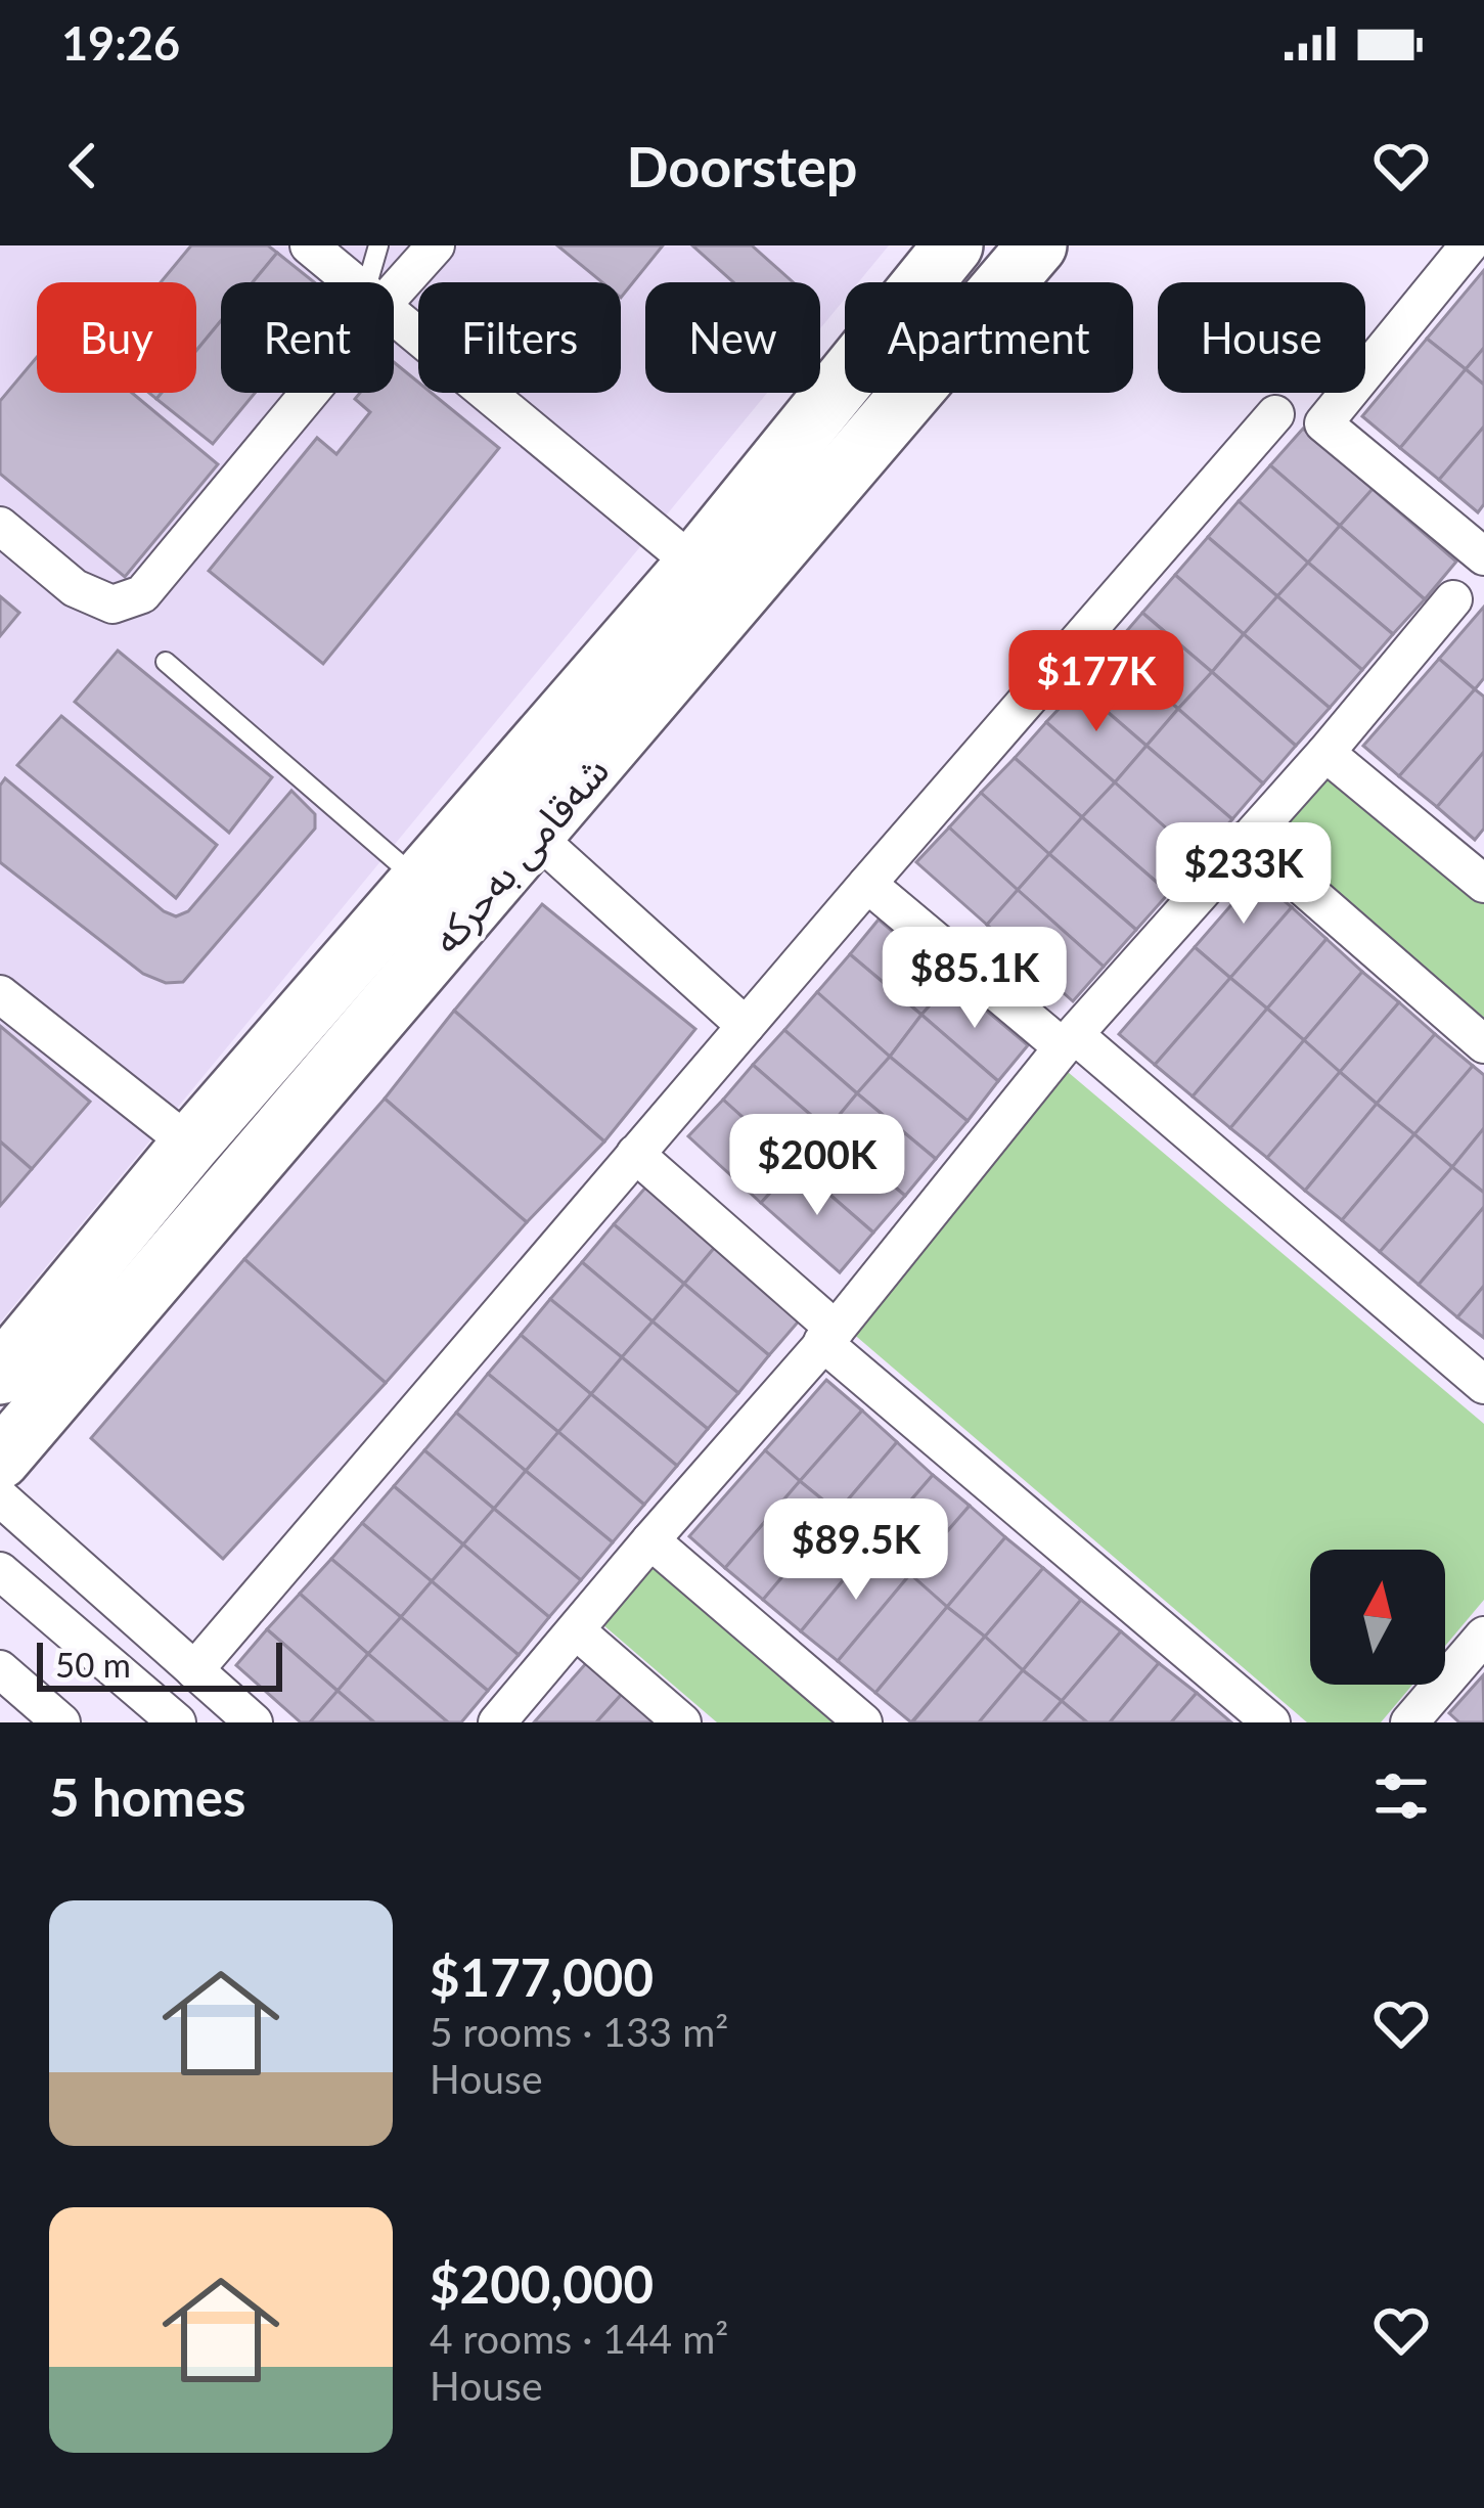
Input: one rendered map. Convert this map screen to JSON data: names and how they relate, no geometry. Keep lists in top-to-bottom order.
{
  "streets": {
    "main road": ["شەقامی بەحرکە"]
  },
  "scale_bar": "50 m",
  "north": "top",
  "page": {
    "status": "19:26",
    "header": "Doorstep",
    "chip": [
      "Buy",
      "Rent",
      "Filters",
      "New",
      "Apartment",
      "House"
    ],
    "price": [
      "$177K",
      "$233K",
      "$85.1K",
      "$200K",
      "$89.5K"
    ],
    "scale": "50 m",
    "heading": "5 homes",
    "list": [
      {
        "name": "$177,000",
        "note": "5 rooms · 133 m² · House"
      },
      {
        "name": "$200,000",
        "note": "4 rooms · 144 m² · House"
      }
    ]
  }
}
